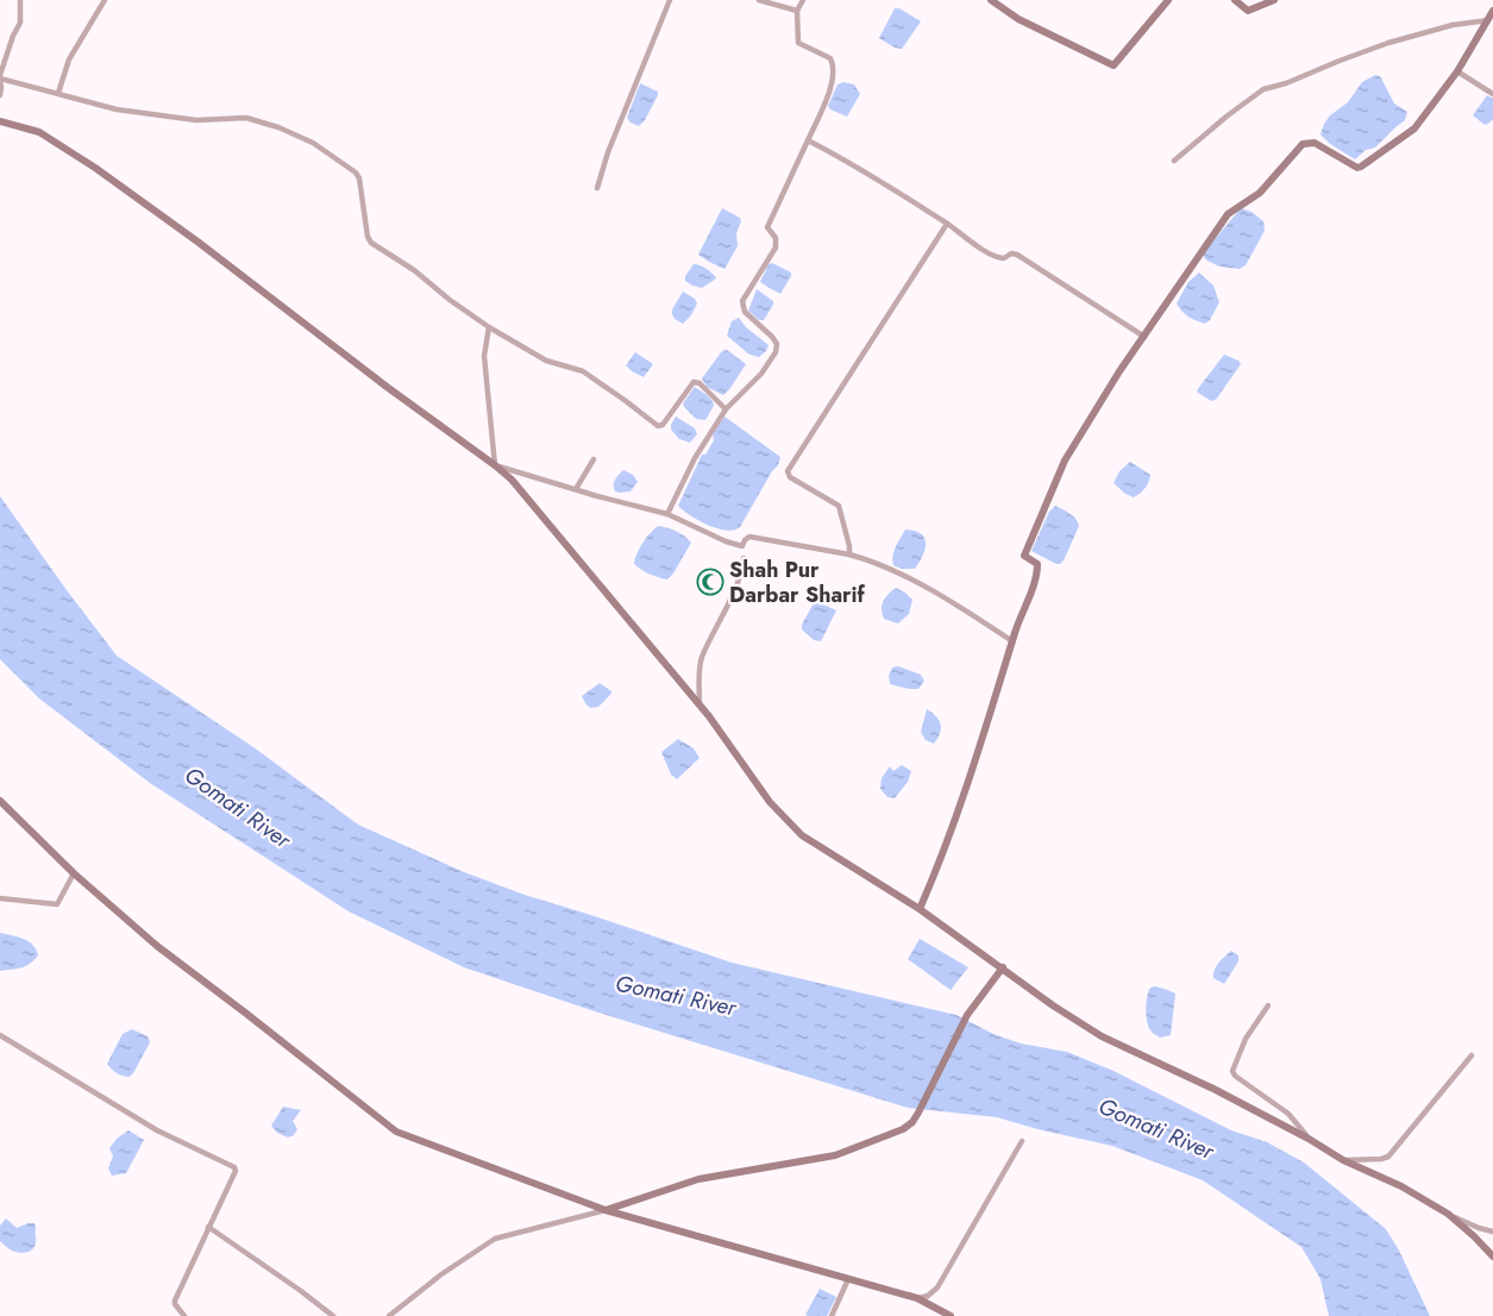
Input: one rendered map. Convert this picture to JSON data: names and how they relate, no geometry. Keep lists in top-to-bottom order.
{
  "water": ["Gomati River"],
  "places": {
    "mosque": ["Shah Pur Darbar Sharif"]
  }
}
